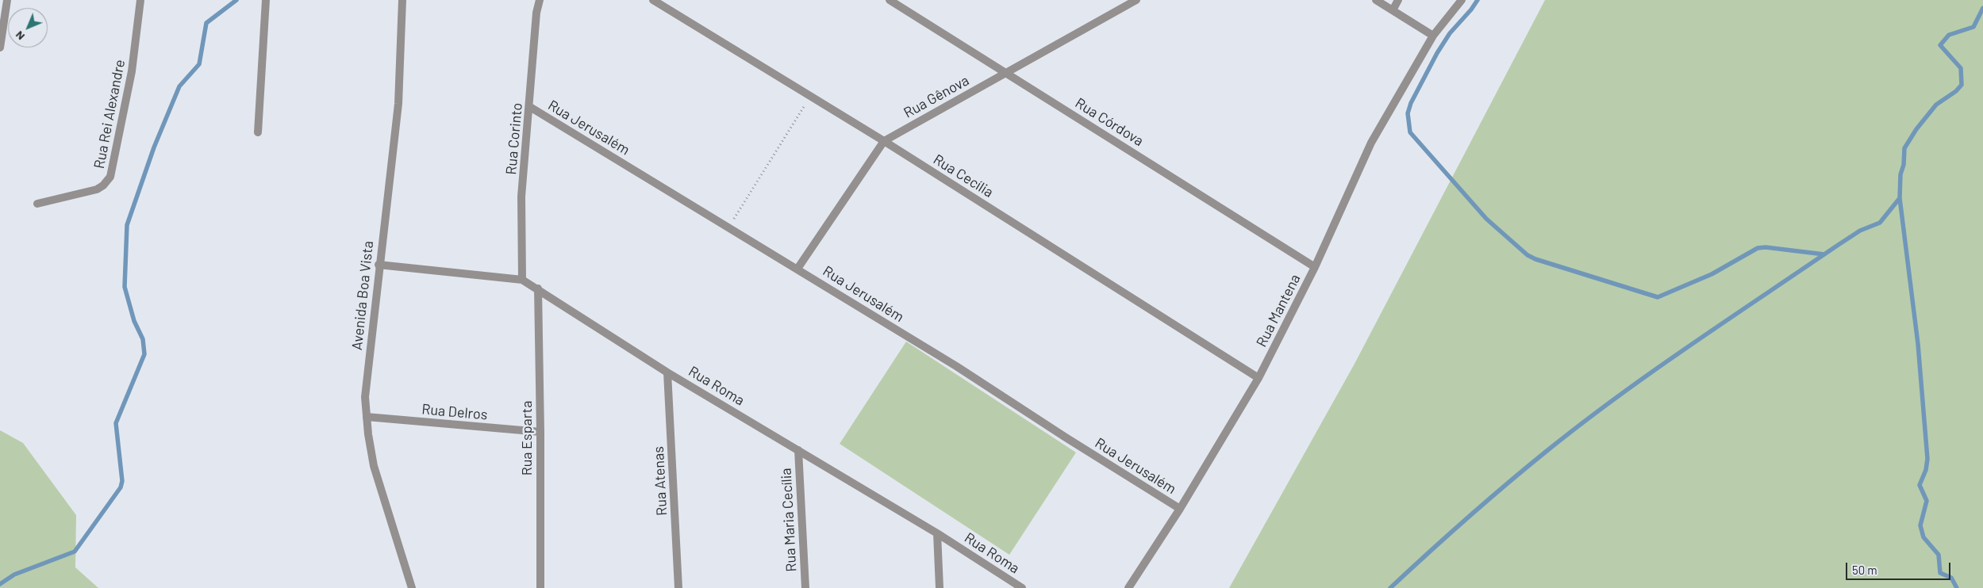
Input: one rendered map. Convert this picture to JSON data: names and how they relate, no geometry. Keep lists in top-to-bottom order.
{
  "streets": {
    "street": [
      "Rua Gênova",
      "Rua Rei Alexandre",
      "Rua Córdova",
      "Rua Jerusalém",
      "Rua Corinto",
      "Rua Cecília",
      "Avenida Boa Vista",
      "Rua Mantena",
      "Rua Roma",
      "Rua Delros",
      "Rua Esparta",
      "Rua Atenas",
      "Rua Maria Cecília"
    ]
  },
  "crossings": [
    ["Rua Gênova", "Rua Córdova"],
    ["Rua Gênova", "Rua Jerusalém"],
    ["Rua Gênova", "Rua Cecília"],
    ["Rua Córdova", "Rua Mantena"],
    ["Rua Jerusalém", "Rua Corinto"],
    ["Rua Jerusalém", "Rua Mantena"],
    ["Rua Corinto", "Rua Roma"],
    ["Rua Cecília", "Rua Mantena"],
    ["Avenida Boa Vista", "Rua Roma"],
    ["Avenida Boa Vista", "Rua Delros"],
    ["Rua Roma", "Rua Esparta"],
    ["Rua Roma", "Rua Atenas"],
    ["Rua Roma", "Rua Maria Cecília"],
    ["Rua Delros", "Rua Esparta"]
  ],
  "scale_bar": "50 m",
  "north": "bottom left"
}
